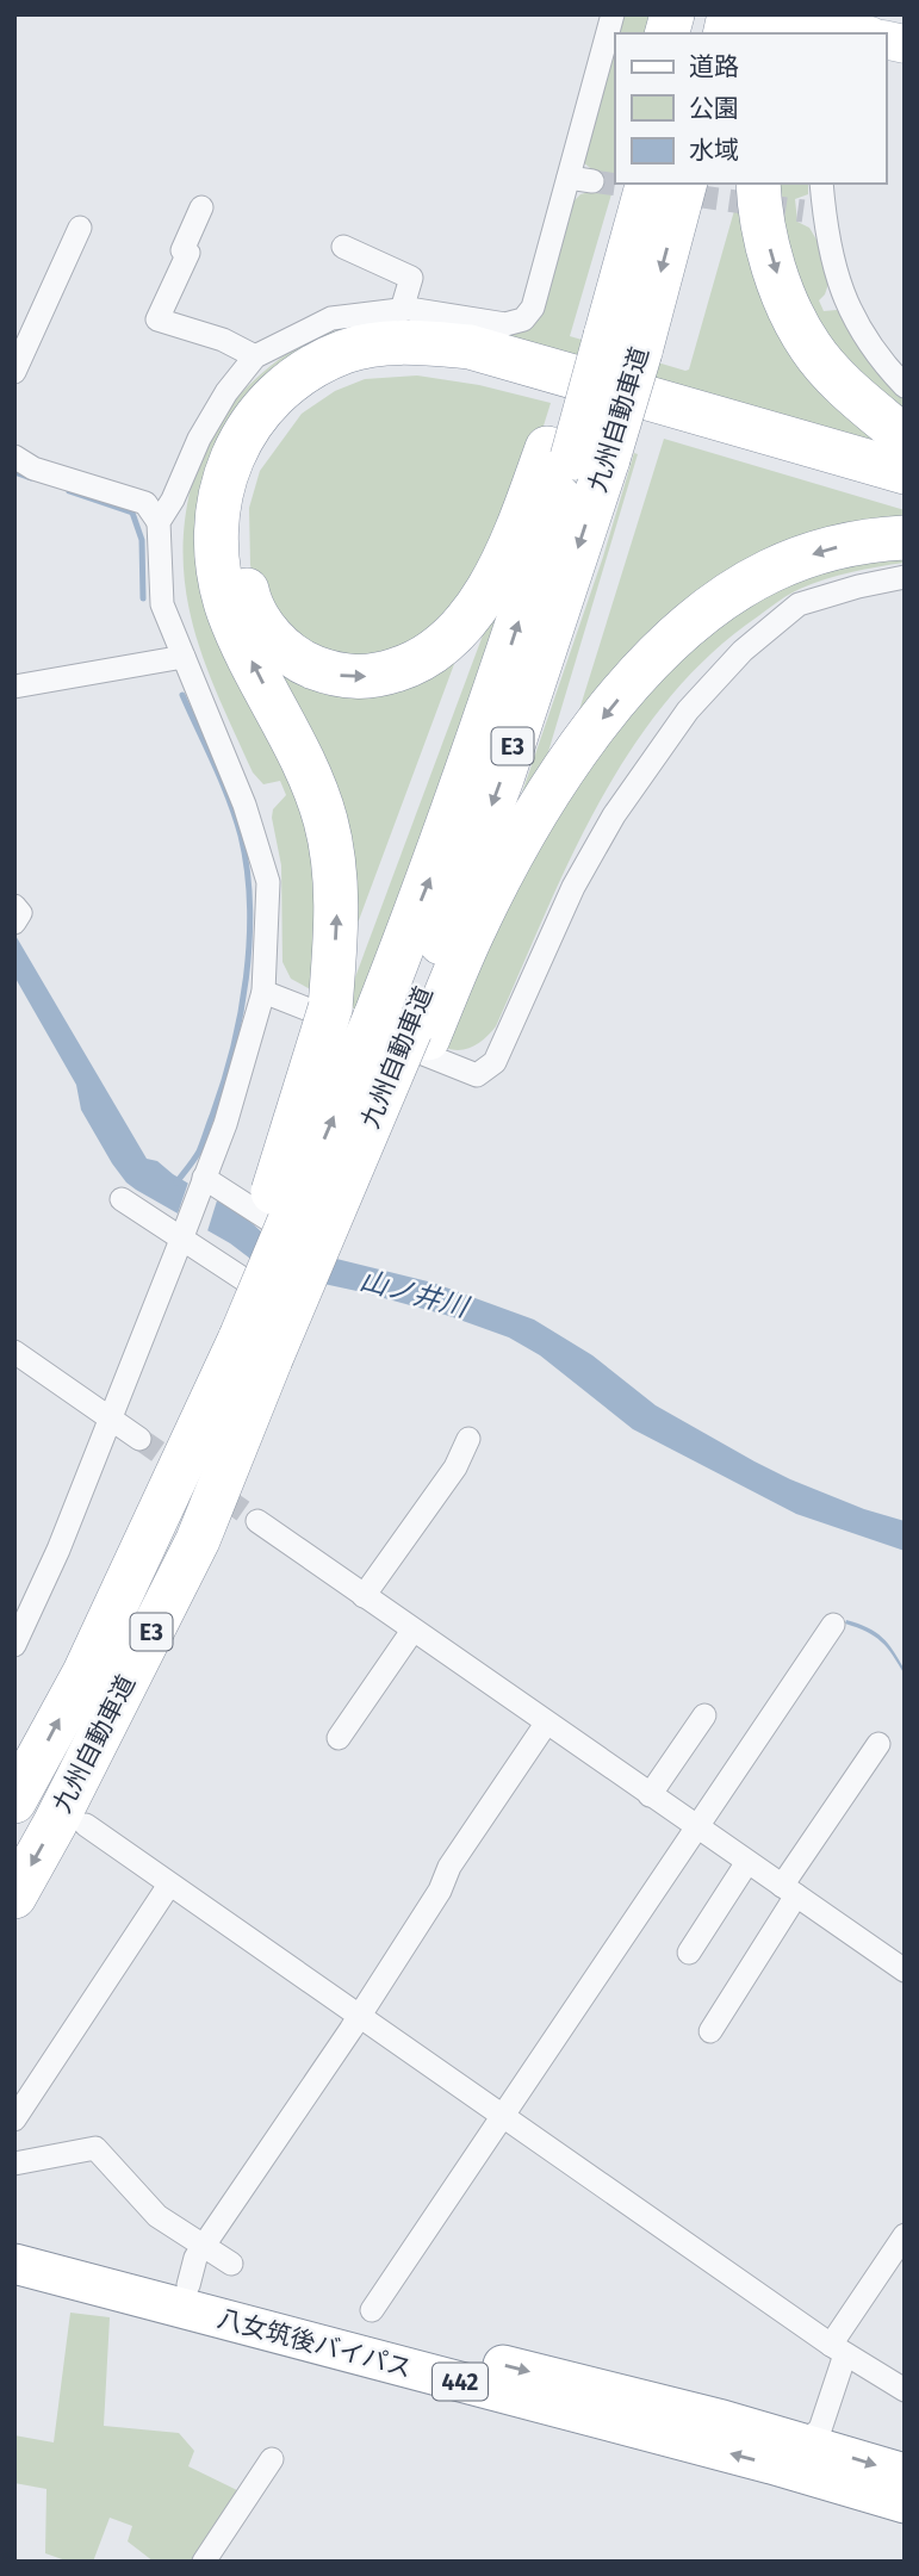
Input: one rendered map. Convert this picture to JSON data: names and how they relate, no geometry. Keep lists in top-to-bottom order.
{
  "streets": {
    "highway": [
      "九州自動車道",
      "E3",
      "八女筑後バイパス",
      "442"
    ]
  },
  "water": ["山ノ井川"],
  "legend": ["道路", "公園", "水域"]
}
